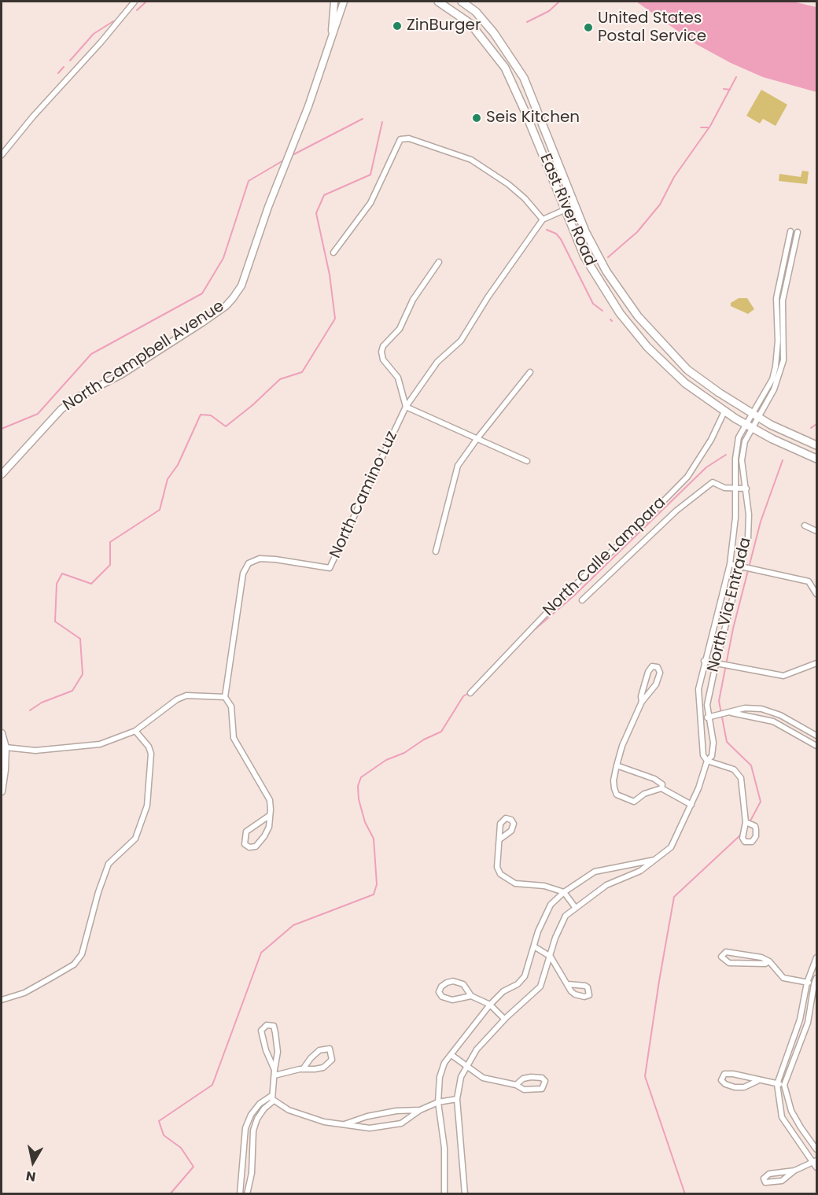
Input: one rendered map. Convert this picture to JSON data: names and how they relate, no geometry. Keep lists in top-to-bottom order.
{
  "streets": {
    "main road": ["East River Road", "North Campbell Avenue"],
    "street": ["North Camino Luz", "North Calle Lampara", "North Via Entrada"]
  },
  "crossings": [
    ["East River Road", "North Camino Luz"],
    ["East River Road", "North Calle Lampara"],
    ["East River Road", "North Via Entrada"],
    ["North Calle Lampara", "North Via Entrada"]
  ],
  "places": ["ZinBurger", "United States Postal Service", "Seis Kitchen"],
  "north": "bottom"
}
